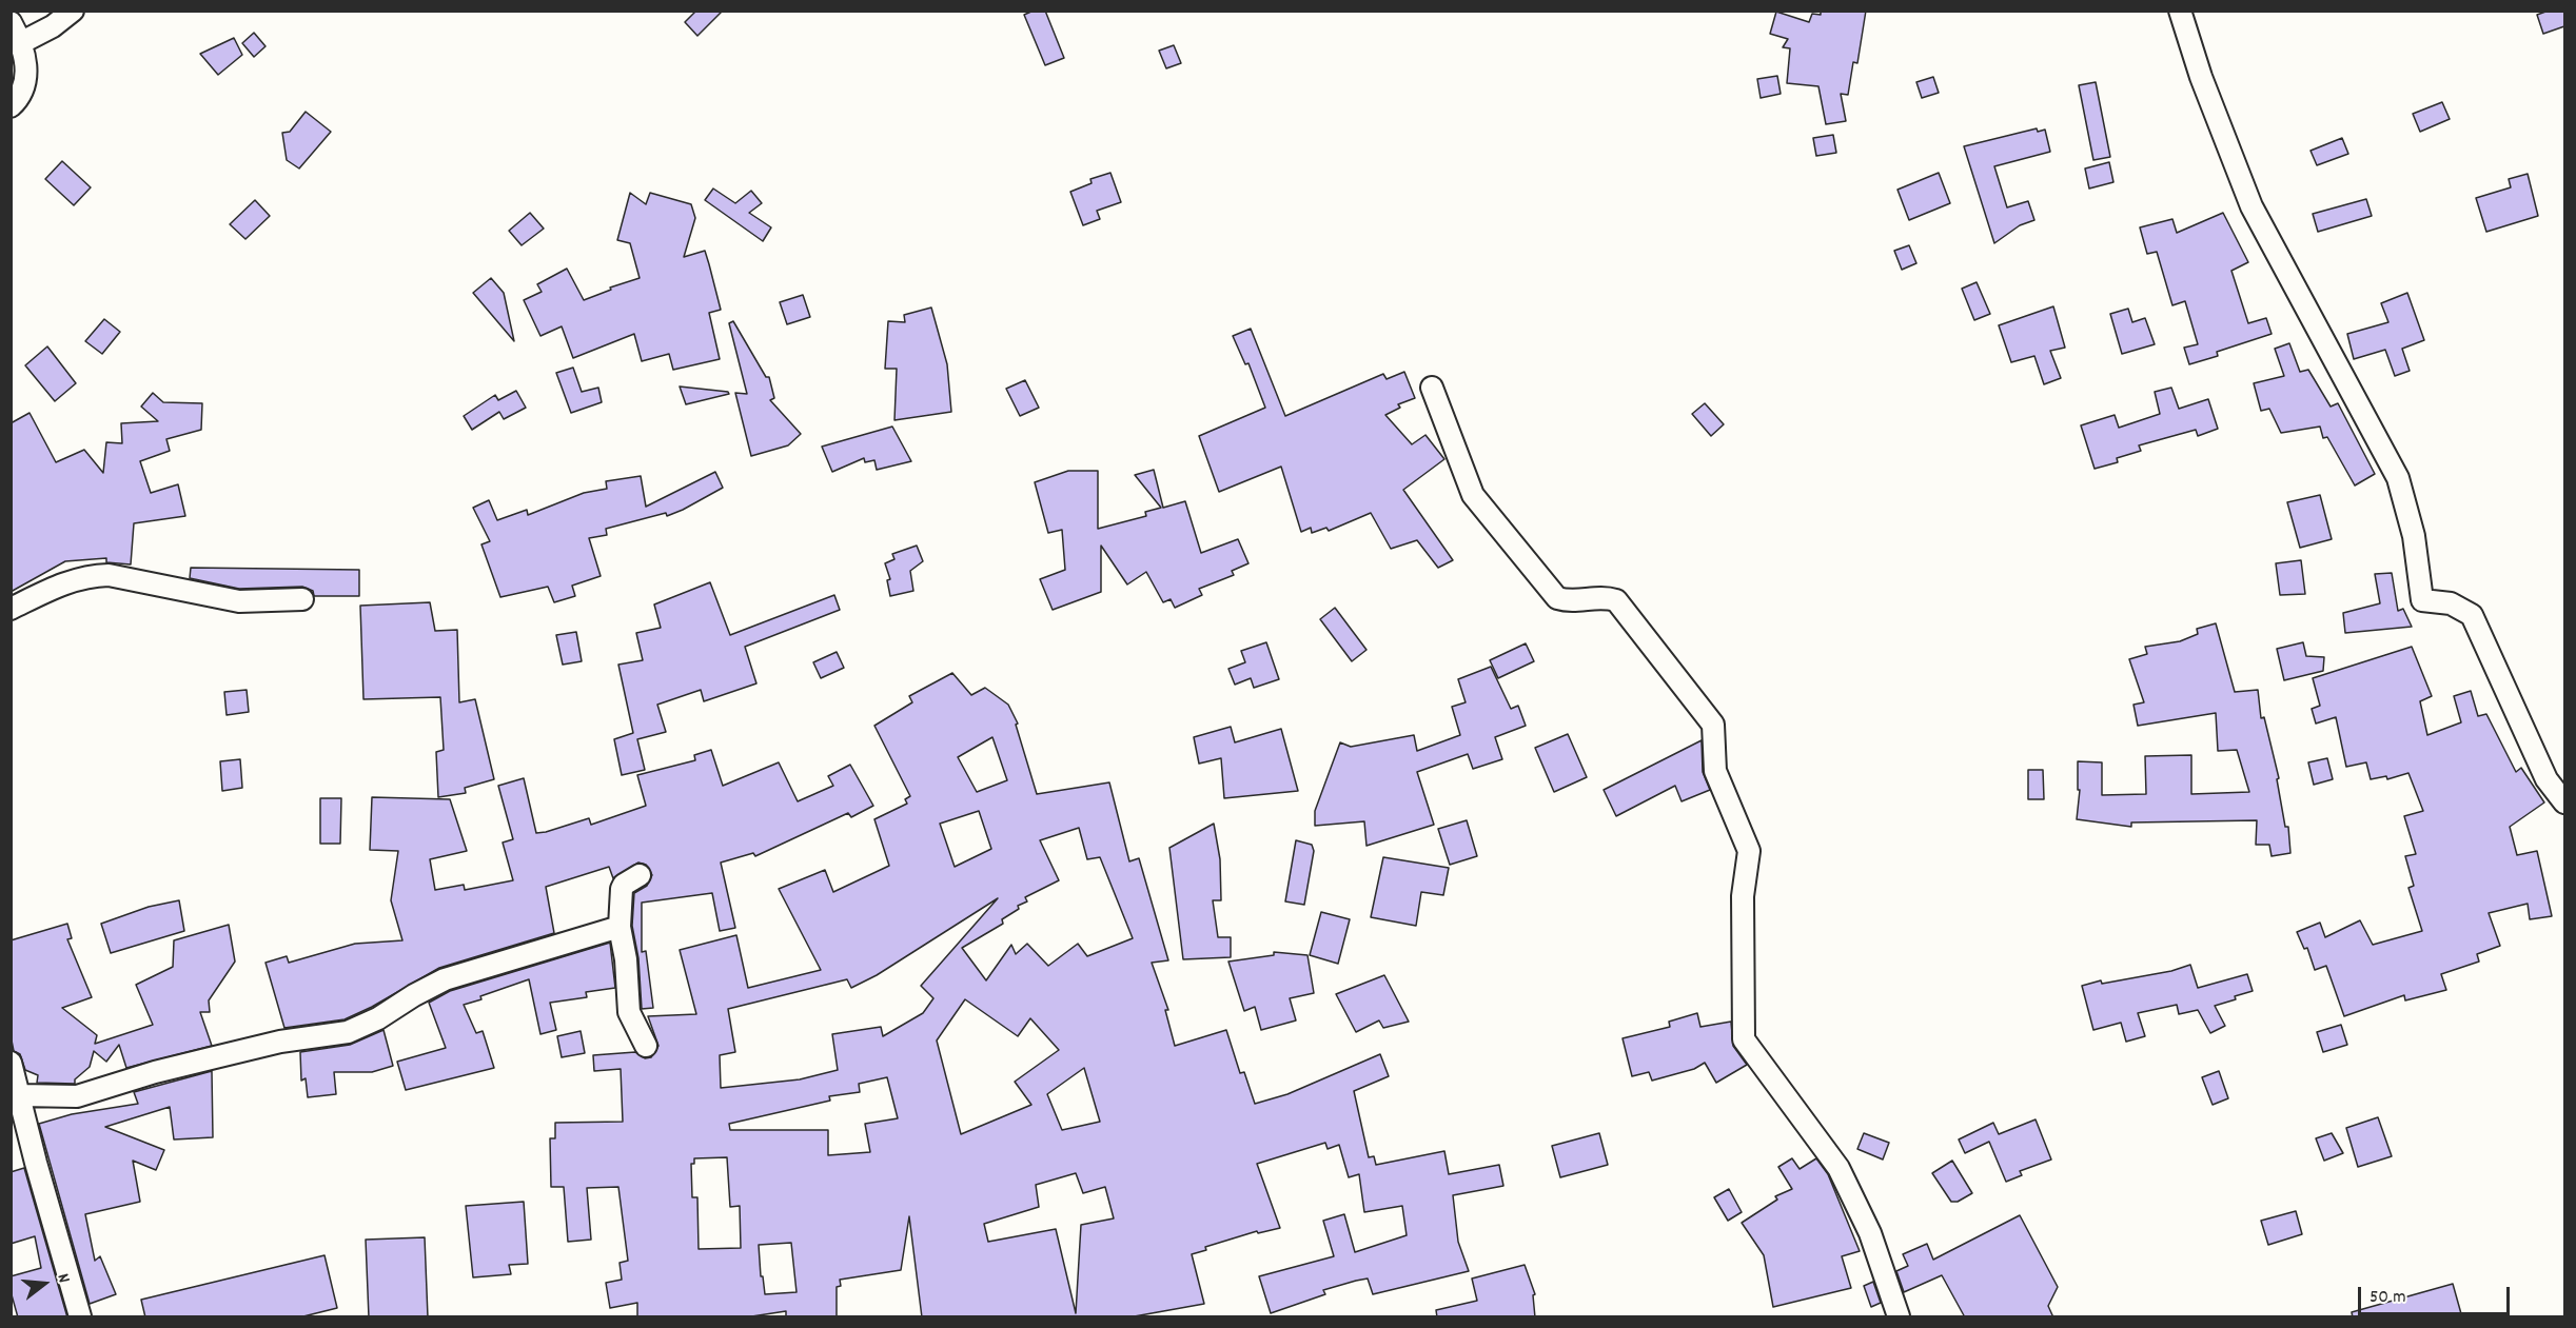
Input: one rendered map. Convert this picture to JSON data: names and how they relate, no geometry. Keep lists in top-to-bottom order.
{
  "scale_bar": "50 m",
  "north": "right"
}
